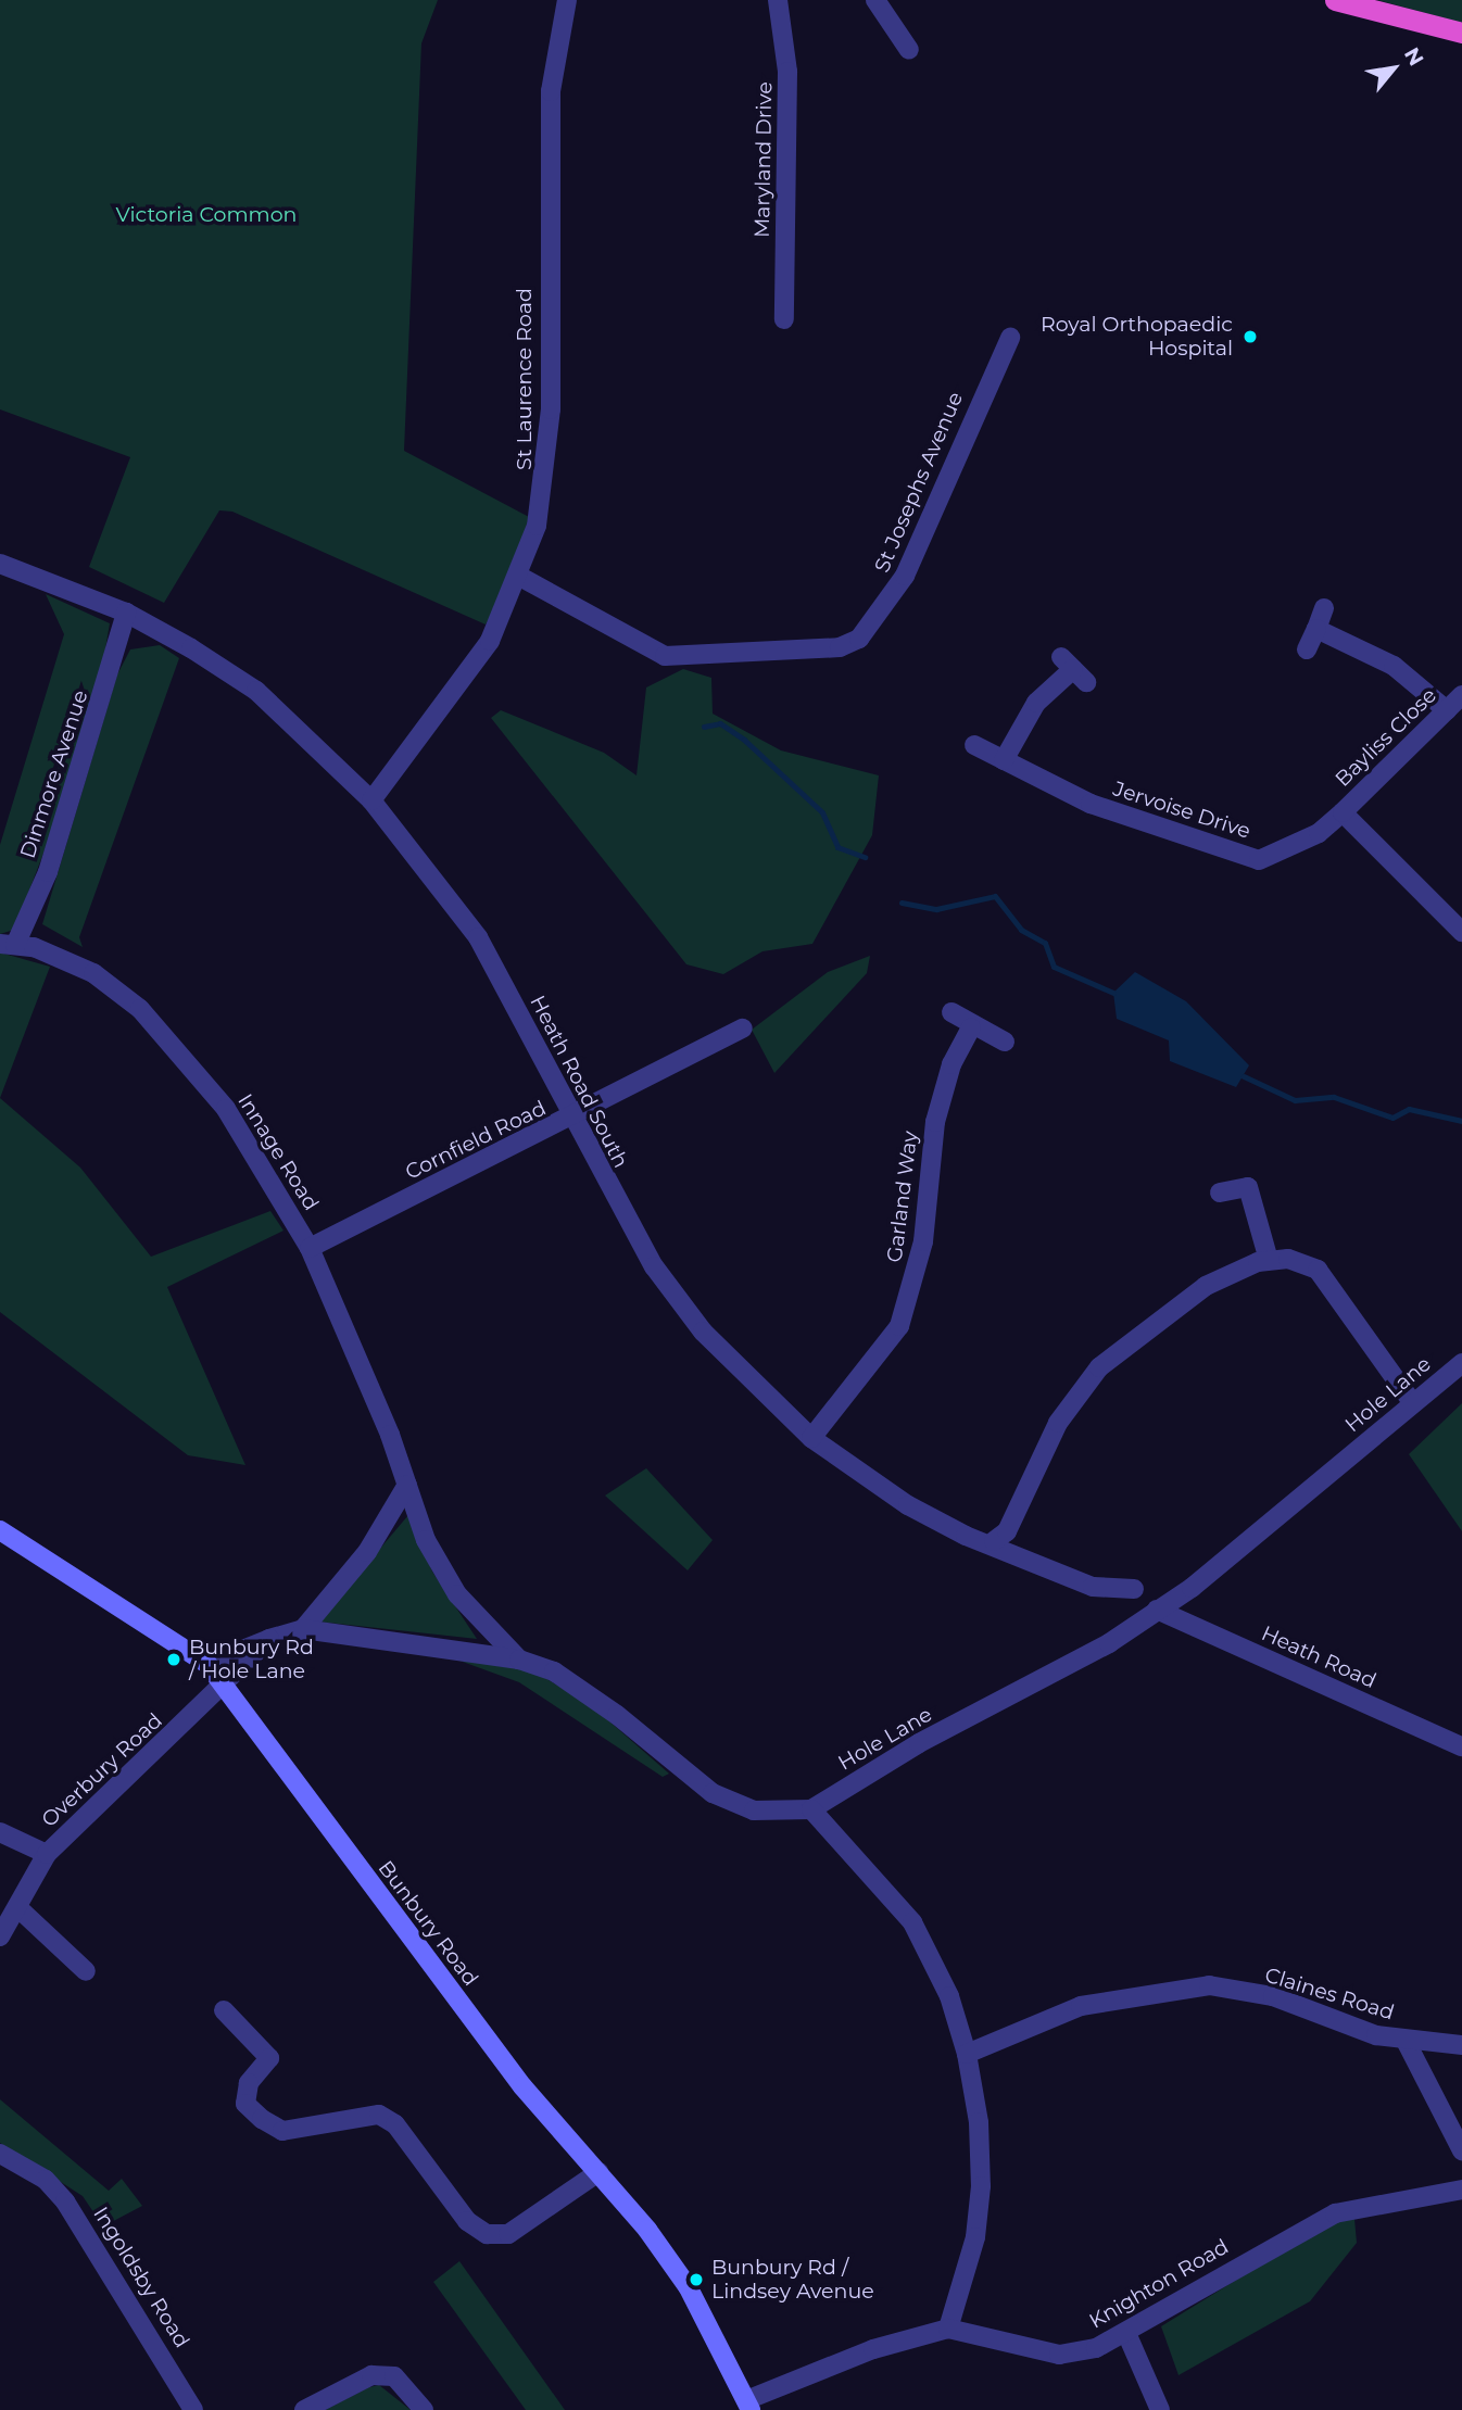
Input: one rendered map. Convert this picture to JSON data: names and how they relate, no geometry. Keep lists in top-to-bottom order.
{
  "streets": {
    "main road": ["Bunbury Road"],
    "street": [
      "Maryland Drive",
      "St Laurence Road",
      "St Josephs Avenue",
      "Bayliss Close",
      "Dinmore Avenue",
      "Jervoise Drive",
      "Heath Road South",
      "Cornfield Road",
      "Innage Road",
      "Garland Way",
      "Hole Lane",
      "Heath Road",
      "Overbury Road",
      "Claines Road",
      "Ingoldsby Road",
      "Knighton Road"
    ]
  },
  "crossings": [
    ["St Laurence Road", "St Josephs Avenue"],
    ["St Laurence Road", "Heath Road South"],
    ["Bayliss Close", "Jervoise Drive"],
    ["Dinmore Avenue", "Heath Road South"],
    ["Dinmore Avenue", "Innage Road"],
    ["Heath Road South", "Cornfield Road"],
    ["Heath Road South", "Garland Way"],
    ["Cornfield Road", "Innage Road"],
    ["Innage Road", "Hole Lane"],
    ["Hole Lane", "Heath Road"],
    ["Hole Lane", "Bunbury Road"],
    ["Overbury Road", "Bunbury Road"],
    ["Bunbury Road", "Knighton Road"]
  ],
  "parks": ["Victoria Common"],
  "places": ["Royal Orthopaedic Hospital", "Bunbury Rd / Hole Lane", "Bunbury Rd / Lindsey Avenue"],
  "north": "top right"
}
